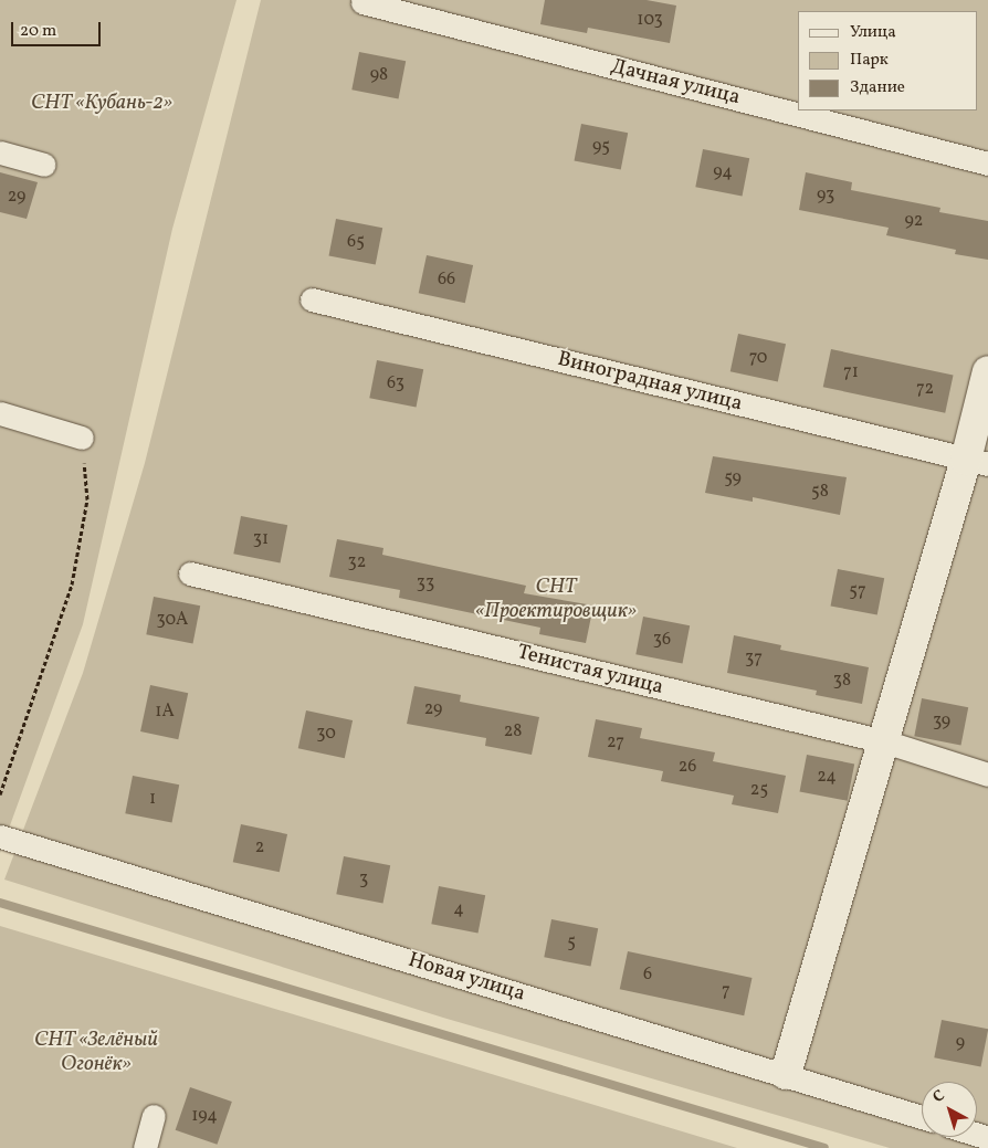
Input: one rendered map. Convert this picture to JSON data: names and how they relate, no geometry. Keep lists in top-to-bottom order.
{
  "streets": {
    "street": [
      "Дачная улица",
      "Виноградная улица",
      "Тенистая улица",
      "Новая улица"
    ]
  },
  "parks": ["СНТ «Кубань-2»", "СНТ «Проектировщик»", "СНТ «Зелёный Огонёк»"],
  "house_numbers": [
    "103",
    "98",
    "95",
    "94",
    "93",
    "29",
    "92",
    "65",
    "66",
    "70",
    "71",
    "63",
    "72",
    "59",
    "58",
    "31",
    "32",
    "33",
    "57",
    "30А",
    "36",
    "37",
    "38",
    "29",
    "1А",
    "39",
    "28",
    "30",
    "27",
    "26",
    "24",
    "25",
    "1",
    "2",
    "3",
    "4",
    "5",
    "6",
    "7",
    "9",
    "194"
  ],
  "legend": ["Улица", "Парк", "Здание"],
  "scale_bar": "20 m",
  "north": "top left"
}
